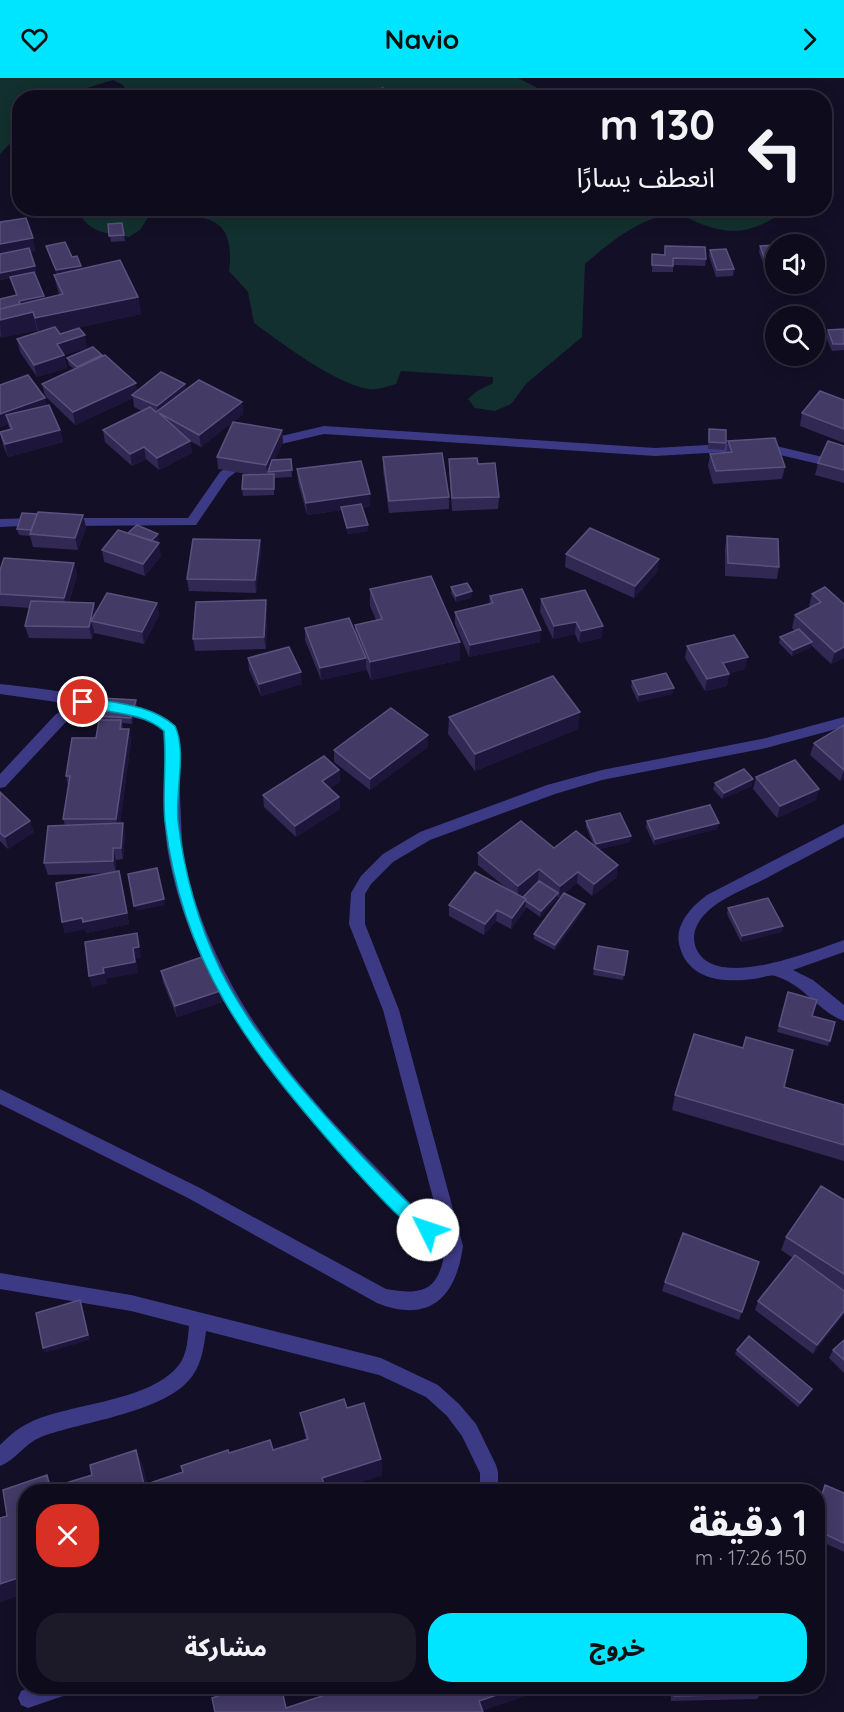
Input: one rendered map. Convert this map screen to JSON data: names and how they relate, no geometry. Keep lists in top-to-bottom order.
{
  "page": {
    "header": "Navio",
    "turn": ["130 m", "انعطف يسارًا"],
    "heading": ["1 دقيقة", "150 m · 17:26"],
    "buttons": ["خروج", "مشاركة"]
  }
}
